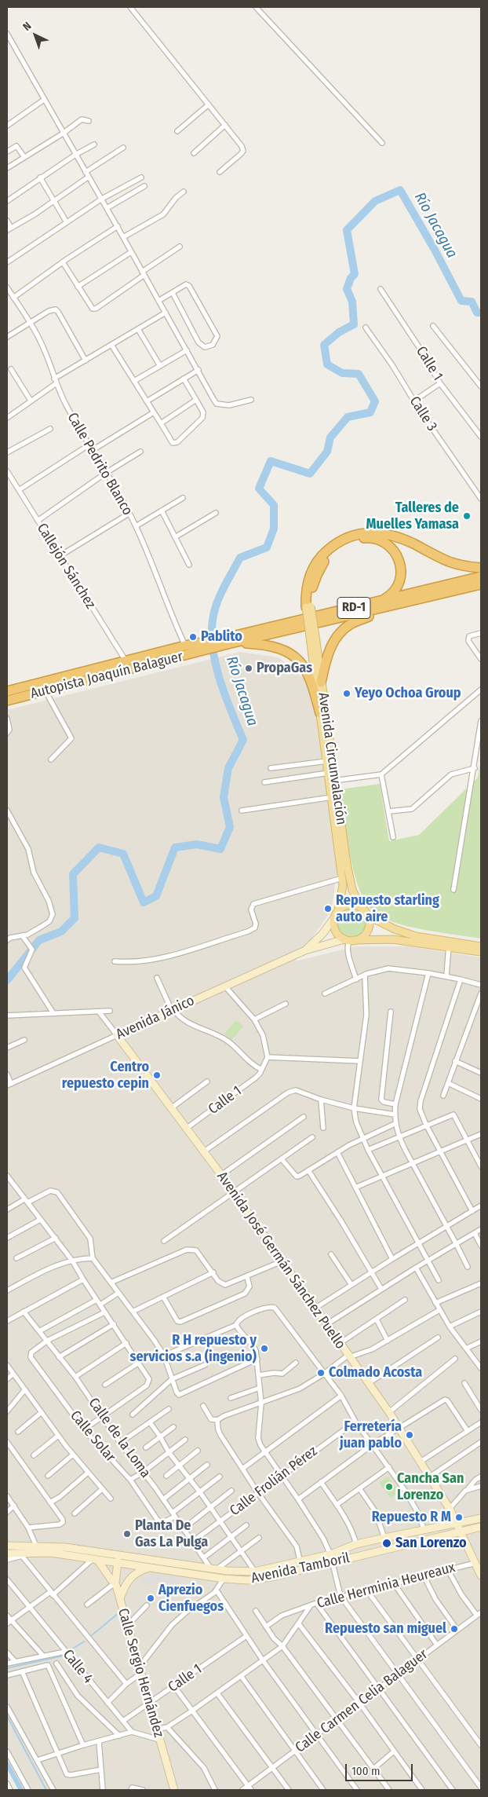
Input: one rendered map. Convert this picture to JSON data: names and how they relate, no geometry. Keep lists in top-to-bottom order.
{
  "streets": {
    "highway": ["RD-1", "Autopista Joaquín Balaguer"],
    "main road": [
      "Avenida Circunvalación",
      "Avenida Jánico",
      "Avenida José Germán Sánchez Puello",
      "Avenida Tamboril",
      "Calle Sergio Hernández"
    ],
    "street": [
      "Calle 1",
      "Calle 3",
      "Calle Pedrito Blanco",
      "Callejón Sánchez",
      "Calle Solar",
      "Calle de la Loma",
      "Calle Frolián Pérez",
      "Calle Herminia Heureaux",
      "Calle 4",
      "Calle Carmen Celia Balaguer"
    ]
  },
  "crossings": [
    ["Calle 1", "Avenida José Germán Sánchez Puello"],
    ["Calle 1", "Calle 4"],
    ["Calle 1", "Calle Sergio Hernández"],
    ["Calle Pedrito Blanco", "Autopista Joaquín Balaguer"],
    ["Callejón Sánchez", "Autopista Joaquín Balaguer"],
    ["Avenida Circunvalación", "Avenida Jánico"],
    ["Avenida Jánico", "Avenida José Germán Sánchez Puello"],
    ["Avenida José Germán Sánchez Puello", "Avenida Tamboril"],
    ["Calle Solar", "Calle de la Loma"],
    ["Calle de la Loma", "Calle Frolián Pérez"],
    ["Calle de la Loma", "Avenida Tamboril"],
    ["Avenida Tamboril", "Calle Sergio Hernández"],
    ["Calle Herminia Heureaux", "Calle Sergio Hernández"]
  ],
  "water": ["Río Jacagua"],
  "places": [
    "Talleres de Muelles Yamasa",
    "Pablito",
    "PropaGas",
    "Yeyo Ochoa Group",
    "Repuesto starling auto aire",
    "Centro repuesto cepin",
    "R H repuesto y servicios s.a (ingenio)",
    "Colmado Acosta",
    "Ferretería juan pablo",
    "Cancha San Lorenzo",
    "Repuesto R M",
    "Planta De Gas La Pulga",
    "San Lorenzo",
    "Aprezio Cienfuegos",
    "Repuesto san miguel"
  ],
  "scale_bar": "100 m",
  "north": "top left"
}
